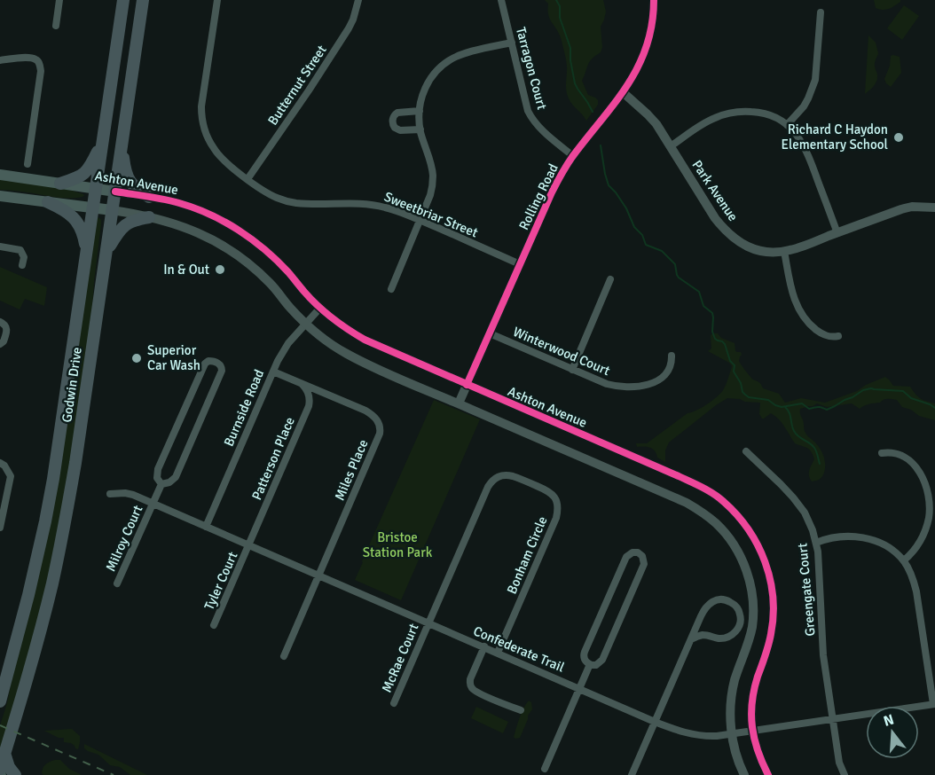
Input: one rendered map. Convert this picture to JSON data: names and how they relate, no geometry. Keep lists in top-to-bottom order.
{
  "streets": {
    "main road": ["Ashton Avenue", "Godwin Drive"],
    "street": [
      "Tarragon Court",
      "Butternut Street",
      "Park Avenue",
      "Rolling Road",
      "Sweetbriar Street",
      "Winterwood Court",
      "Burnside Road",
      "Patterson Place",
      "Miles Place",
      "Milroy Court",
      "Bonham Circle",
      "Tyler Court",
      "Greengate Court",
      "Confederate Trail",
      "McRae Court"
    ]
  },
  "crossings": [
    ["Tarragon Court", "Rolling Road"],
    ["Butternut Street", "Sweetbriar Street"],
    ["Ashton Avenue", "Rolling Road"],
    ["Ashton Avenue", "Godwin Drive"],
    ["Ashton Avenue", "Burnside Road"],
    ["Ashton Avenue", "Confederate Trail"],
    ["Park Avenue", "Rolling Road"],
    ["Rolling Road", "Sweetbriar Street"],
    ["Rolling Road", "Winterwood Court"],
    ["Burnside Road", "Miles Place"],
    ["Burnside Road", "Confederate Trail"],
    ["Patterson Place", "Miles Place"],
    ["Patterson Place", "Tyler Court"],
    ["Patterson Place", "Confederate Trail"],
    ["Miles Place", "Confederate Trail"],
    ["Milroy Court", "Confederate Trail"],
    ["Bonham Circle", "Confederate Trail"],
    ["Bonham Circle", "McRae Court"],
    ["Tyler Court", "Confederate Trail"],
    ["Greengate Court", "Confederate Trail"],
    ["Confederate Trail", "McRae Court"]
  ],
  "parks": ["Bristoe Station Park"],
  "places": ["Richard C Haydon Elementary School", "In & Out", "Superior Car Wash"],
  "north": "top"
}
